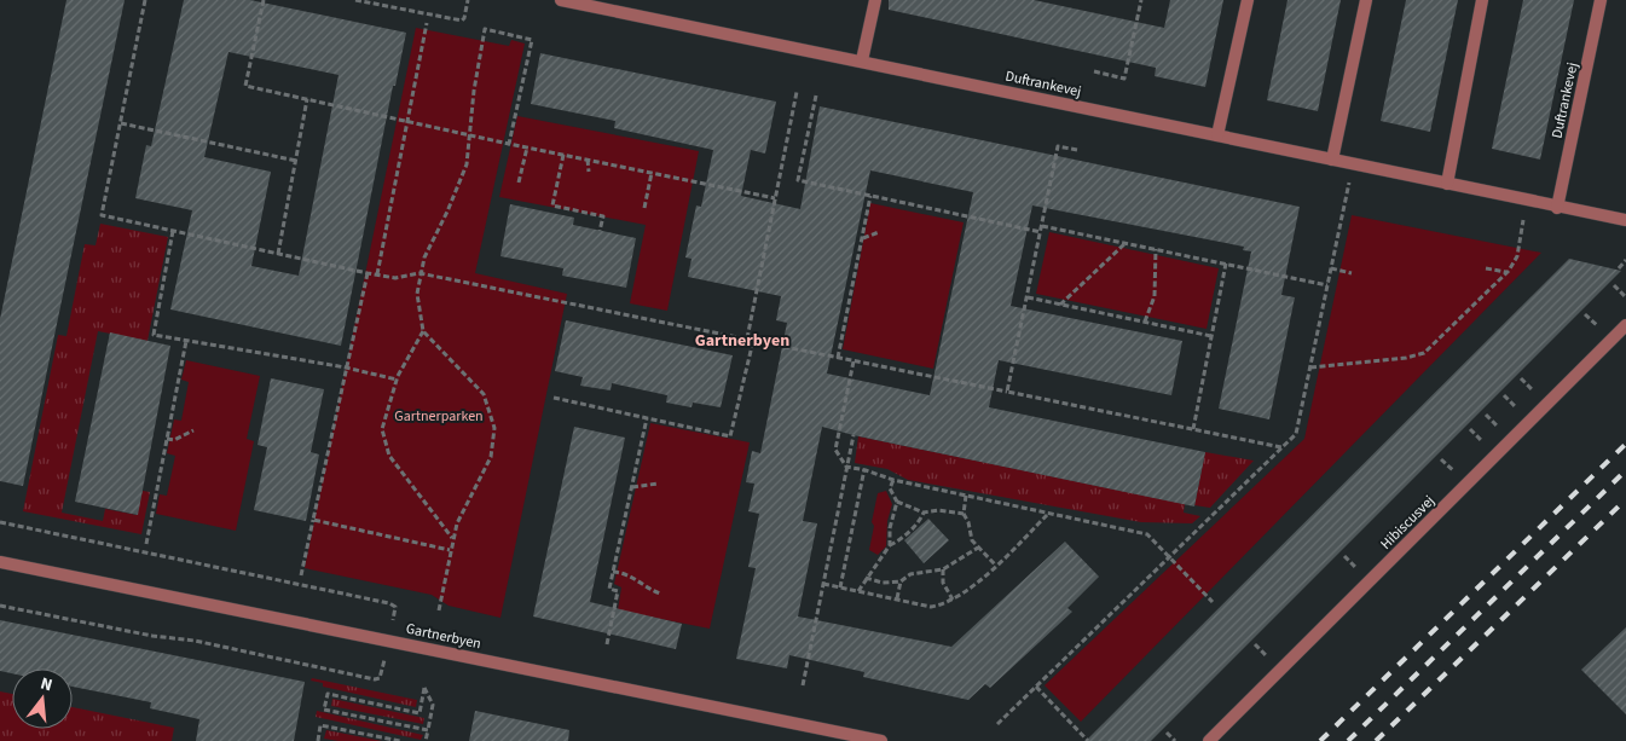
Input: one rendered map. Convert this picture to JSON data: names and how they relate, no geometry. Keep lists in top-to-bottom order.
{
  "streets": {
    "street": ["Duftrankevej", "Hibiscusvej", "Gartnerbyen"]
  },
  "districts": ["Gartnerbyen"],
  "parks": ["Gartnerparken"],
  "north": "top"
}
